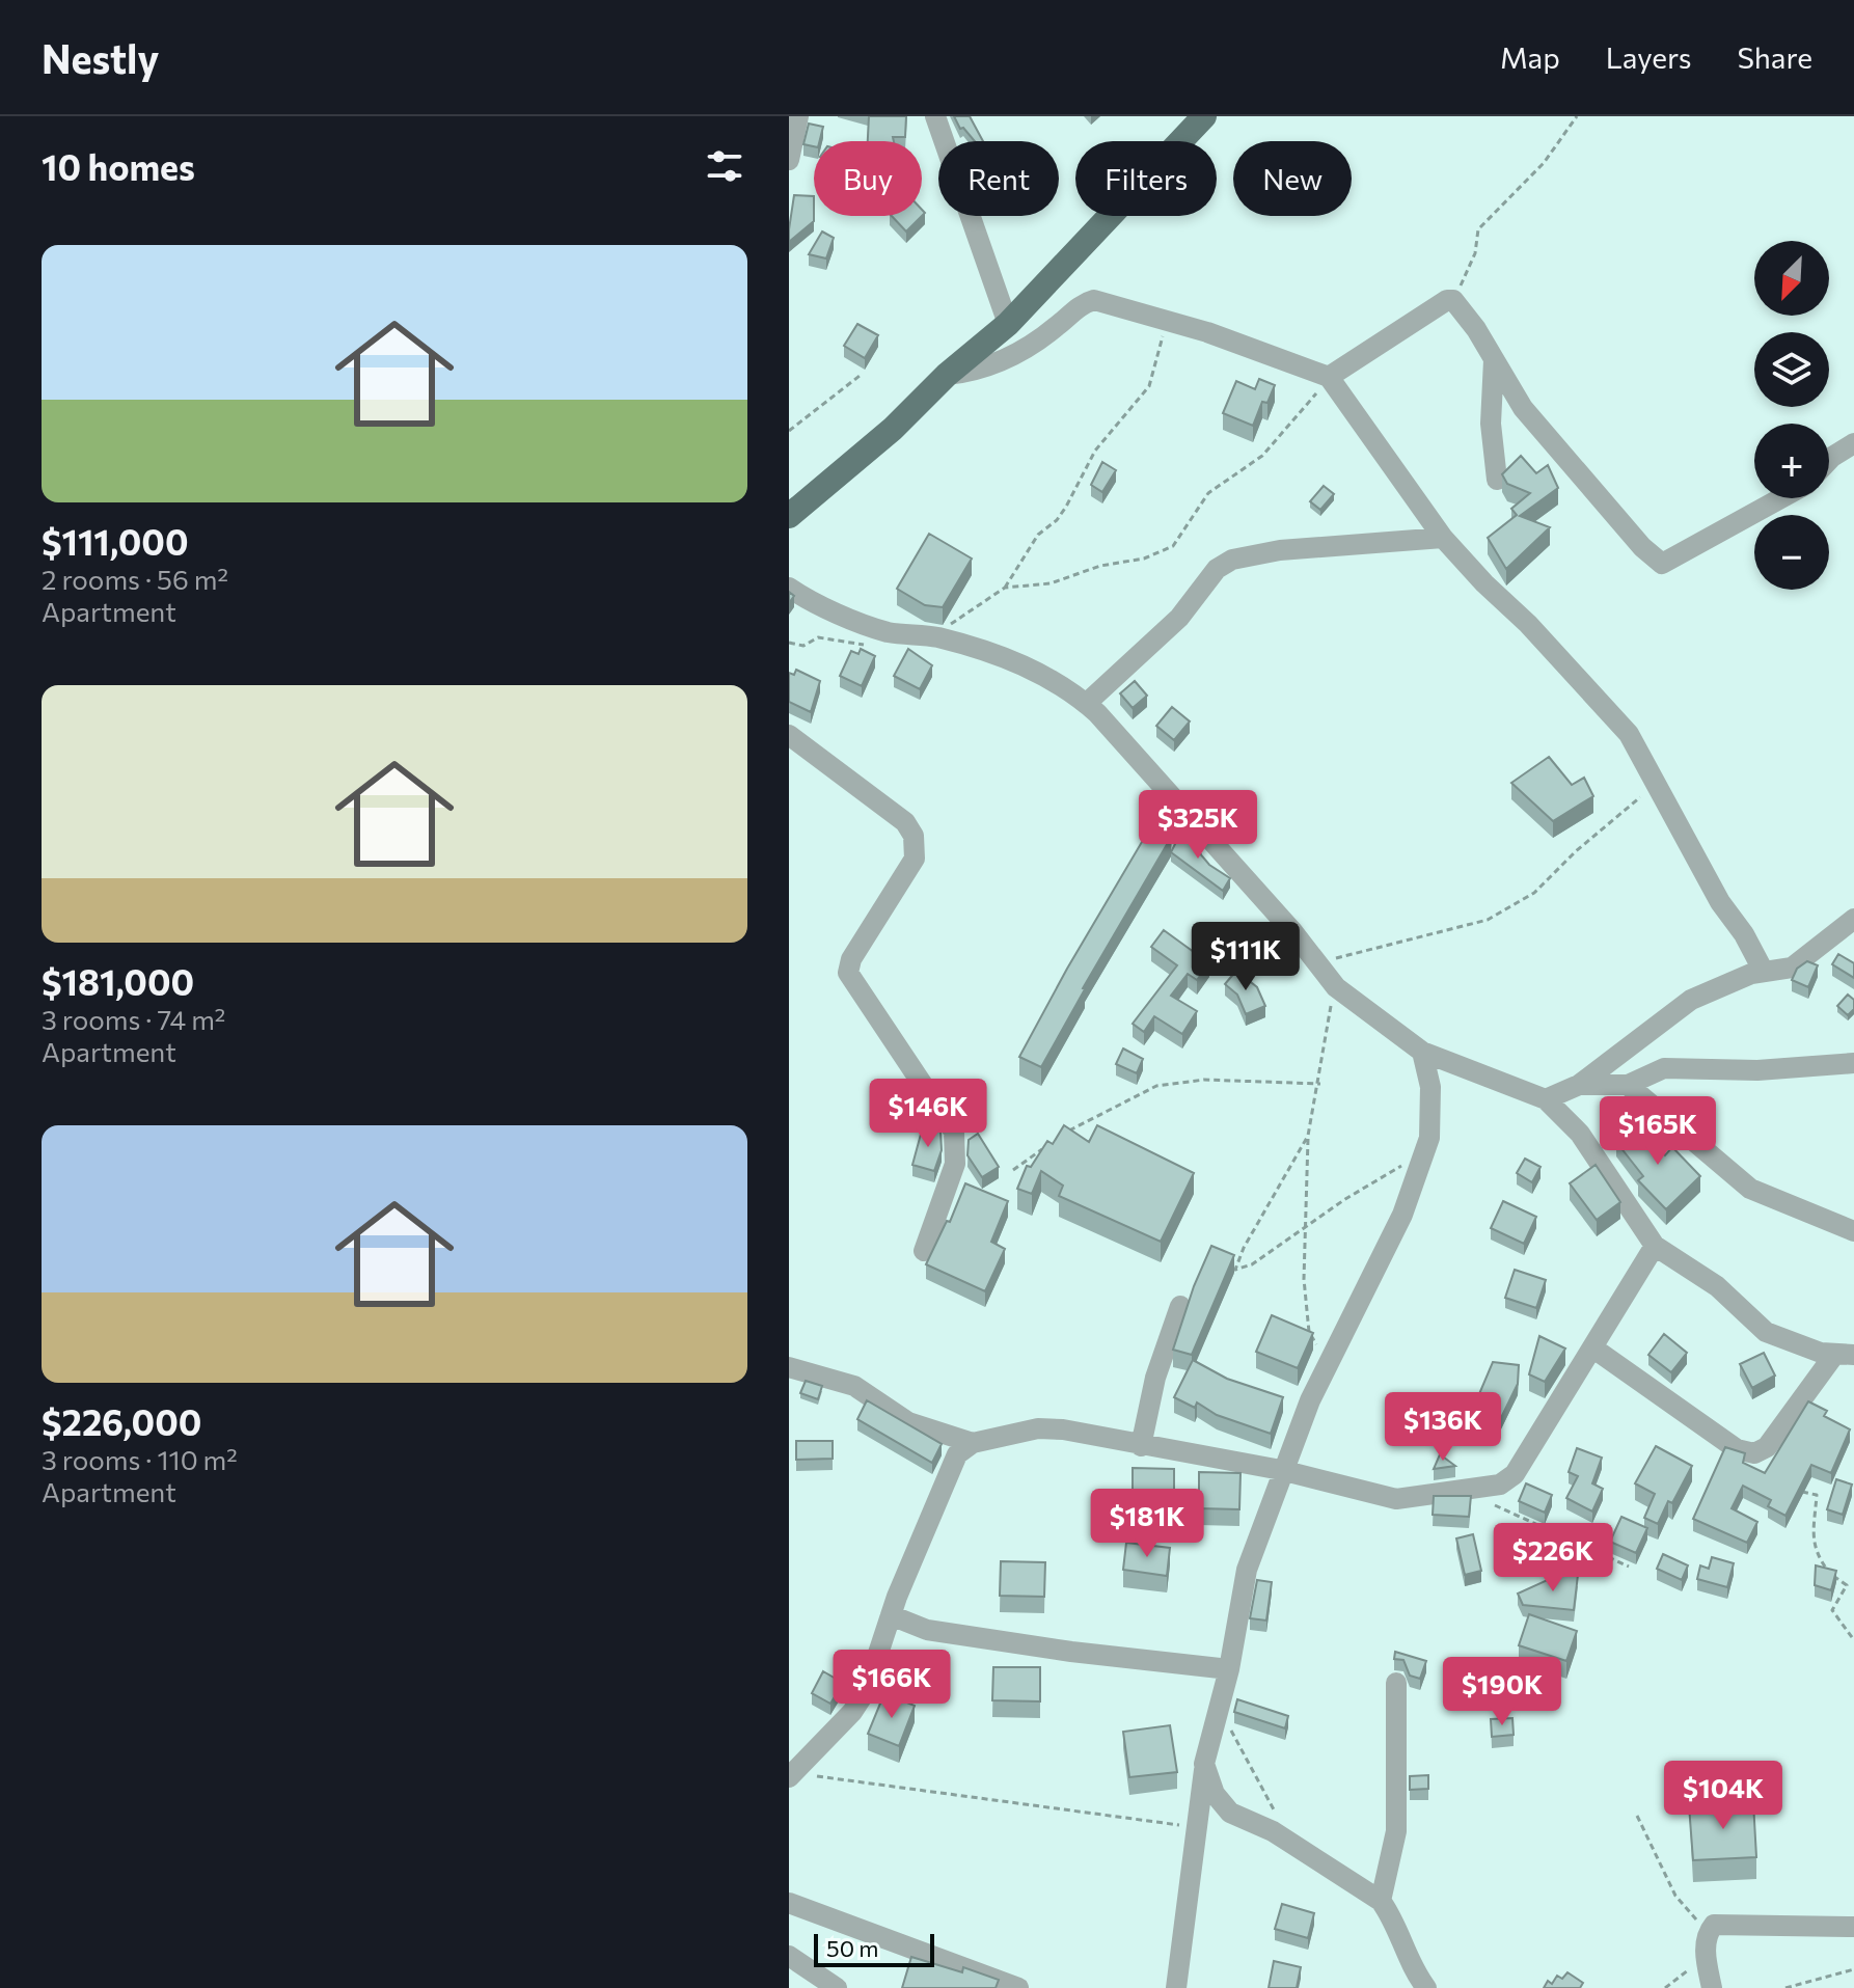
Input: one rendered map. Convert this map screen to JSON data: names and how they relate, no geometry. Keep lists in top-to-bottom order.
{
  "scale_bar": "50 m",
  "north": "bottom left",
  "page": {
    "header": "Nestly",
    "nav": ["Map", "Layers", "Share"],
    "heading": "10 homes",
    "chip": [
      "Buy",
      "Rent",
      "Filters",
      "New"
    ],
    "list": [
      {
        "name": "$111,000",
        "note": "2 rooms · 56 m² · Apartment"
      },
      {
        "name": "$181,000",
        "note": "3 rooms · 74 m² · Apartment"
      },
      {
        "name": "$226,000",
        "note": "3 rooms · 110 m² · Apartment"
      }
    ],
    "map_buttons": ["+", "−"],
    "price": [
      "$325K",
      "$111K",
      "$146K",
      "$165K",
      "$136K",
      "$181K",
      "$226K",
      "$166K",
      "$190K",
      "$104K"
    ],
    "scale": "50 m"
  }
}
